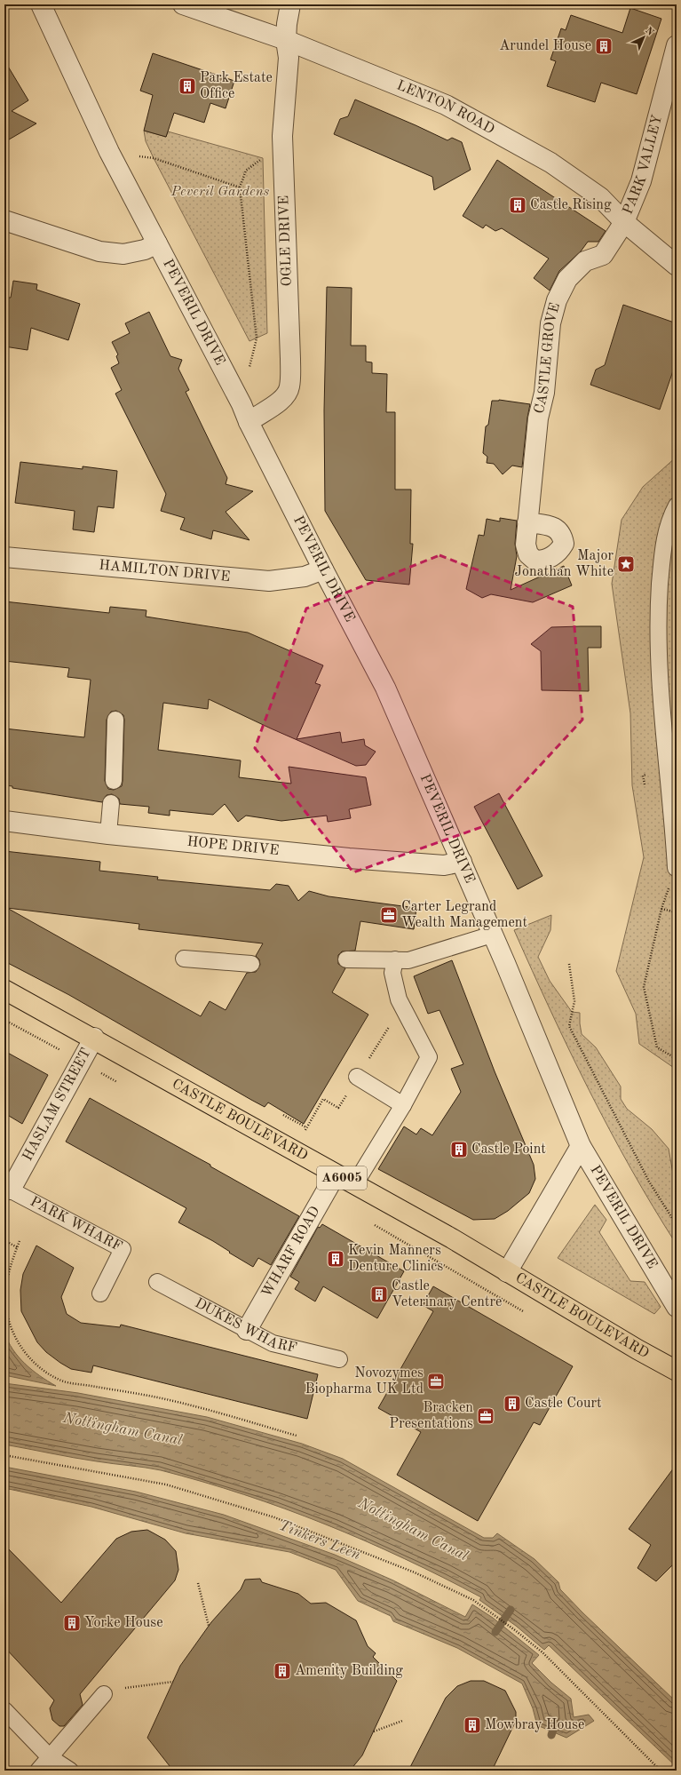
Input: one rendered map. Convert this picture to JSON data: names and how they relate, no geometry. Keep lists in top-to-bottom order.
{
  "streets": {
    "main road": ["CASTLE BOULEVARD", "A6005"],
    "street": [
      "LENTON ROAD",
      "PARK VALLEY",
      "OGLE DRIVE",
      "PEVERIL DRIVE",
      "CASTLE GROVE",
      "HAMILTON DRIVE",
      "HOPE DRIVE",
      "HASLAM STREET",
      "WHARF ROAD"
    ],
    "lane": ["PARK WHARF", "DUKES WHARF"]
  },
  "crossings": [
    ["LENTON ROAD", "PARK VALLEY"],
    ["LENTON ROAD", "OGLE DRIVE"],
    ["LENTON ROAD", "CASTLE GROVE"],
    ["PARK VALLEY", "CASTLE GROVE"],
    ["OGLE DRIVE", "PEVERIL DRIVE"],
    ["PEVERIL DRIVE", "HAMILTON DRIVE"],
    ["PEVERIL DRIVE", "HOPE DRIVE"],
    ["PEVERIL DRIVE", "CASTLE BOULEVARD"],
    ["HASLAM STREET", "CASTLE BOULEVARD"],
    ["HASLAM STREET", "PARK WHARF"],
    ["CASTLE BOULEVARD", "WHARF ROAD"],
    ["WHARF ROAD", "DUKES WHARF"]
  ],
  "water": ["Nottingham Canal", "Tinkers Leen"],
  "parks": ["Peveril Gardens"],
  "places": {
    "building": [
      "Arundel House",
      "Park Estate Office",
      "Castle Rising",
      "Castle Point",
      "Kevin Manners Denture Clinics",
      "Castle Veterinary Centre",
      "Castle Court",
      "Yorke House",
      "Amenity Building",
      "Mowbray House"
    ],
    "place": ["Major Jonathan White"],
    "office": ["Carter Legrand Wealth Management", "Novozymes Biopharma UK Ltd", "Bracken Presentations"]
  },
  "north": "top right"
}
